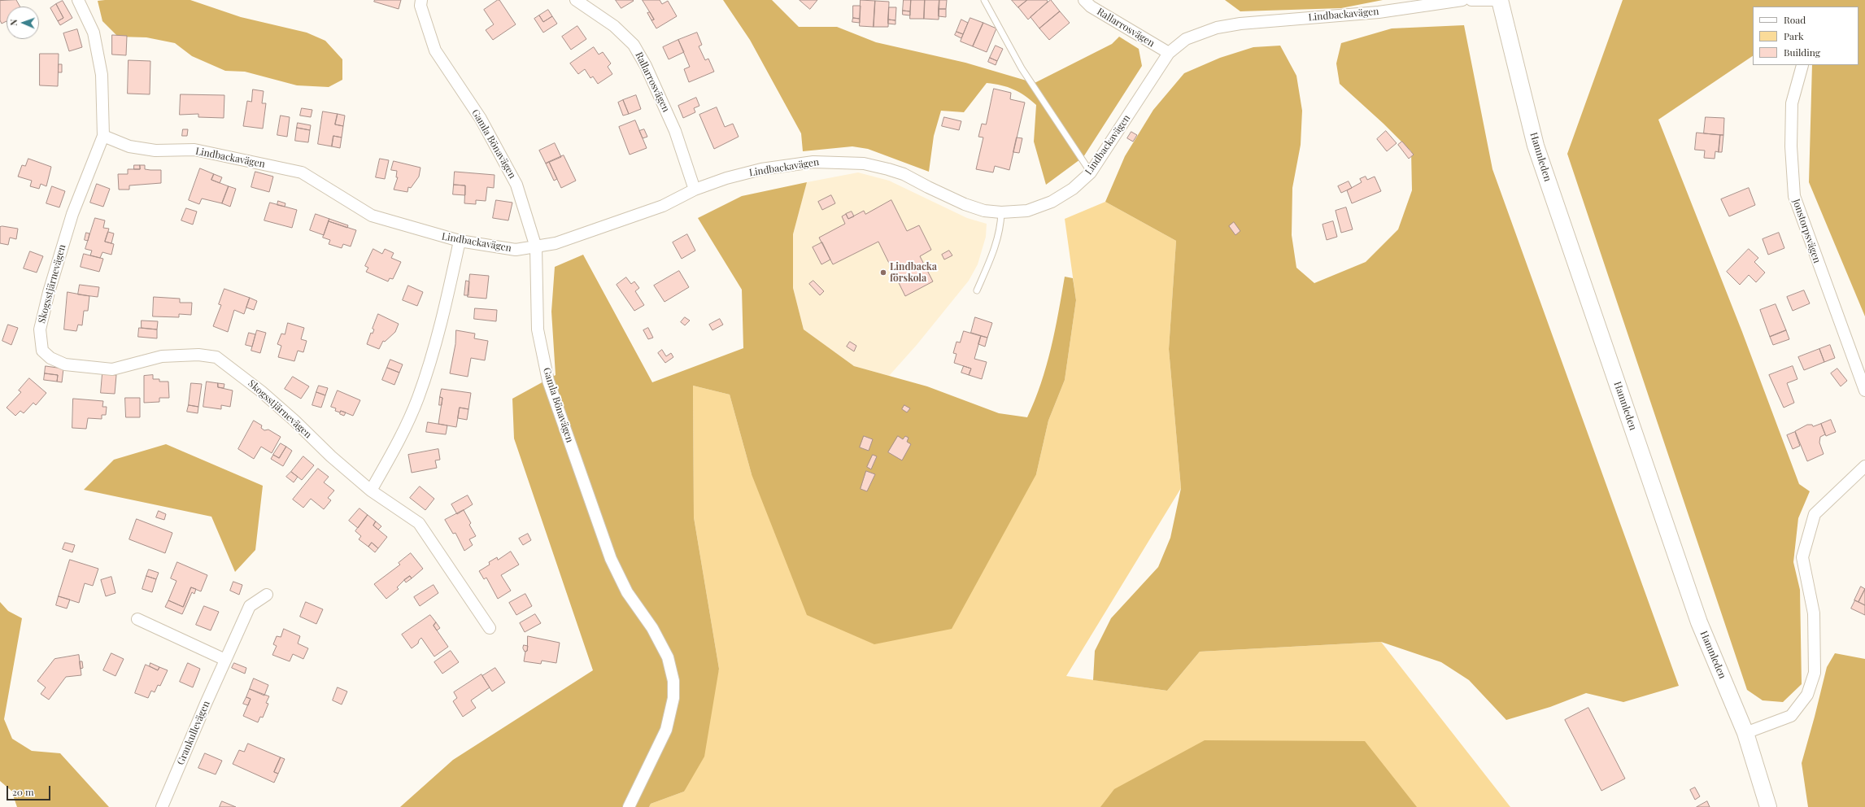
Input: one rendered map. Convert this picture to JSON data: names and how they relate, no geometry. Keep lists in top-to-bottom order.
{
  "streets": {
    "main road": ["Hamnleden"],
    "street": [
      "Lindbackavägen",
      "Rallarrosvägen",
      "Gamla Bönavägen",
      "Jonstorpsvägen",
      "Skogsstjärnevägen",
      "Grankullevägen"
    ]
  },
  "crossings": [
    ["Lindbackavägen", "Rallarrosvägen"],
    ["Lindbackavägen", "Gamla Bönavägen"],
    ["Lindbackavägen", "Skogsstjärnevägen"]
  ],
  "places": ["Lindbacka förskola"],
  "legend": ["Road", "Park", "Building"],
  "scale_bar": "20 m",
  "north": "left"
}
